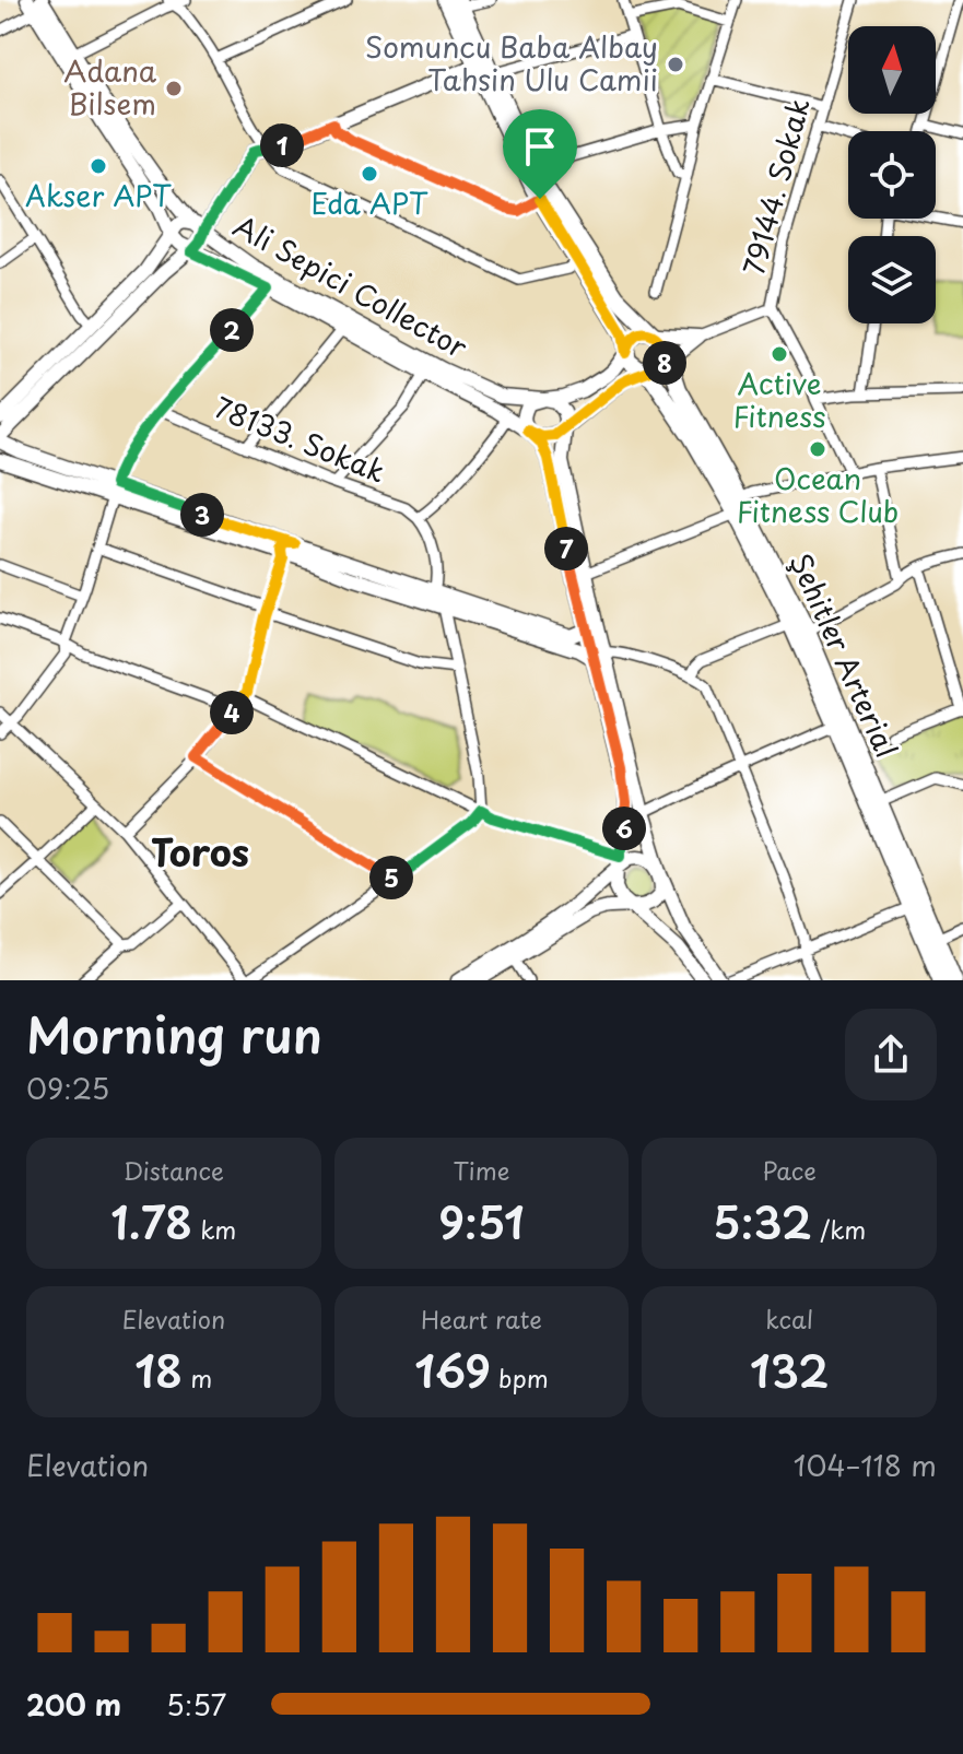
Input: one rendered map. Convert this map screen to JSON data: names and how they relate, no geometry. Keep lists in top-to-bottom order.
{
  "streets": {
    "main road": ["Ali Sepici Collector", "Şehitler Arterial"],
    "street": ["79144. Sokak", "78133. Sokak"]
  },
  "crossings": [
    ["Ali Sepici Collector", "Şehitler Arterial"]
  ],
  "districts": ["Toros"],
  "places": [
    "Somuncu Baba Albay Tahsin Ulu Camii",
    "Adana Bilsem",
    "Akser APT",
    "Eda APT",
    "Active Fitness",
    "Ocean Fitness Club"
  ],
  "north": "top",
  "page": {
    "pins": [
      "1",
      "2",
      "8",
      "3",
      "7",
      "4",
      "6",
      "5"
    ],
    "heading": ["Morning run", "09:25"],
    "stats": [
      ["Distance", "1.78 km"],
      ["Time", "9:51"],
      ["Pace", "5:32 /km"],
      ["Elevation", "18 m"],
      ["Heart rate", "169 bpm"],
      ["kcal", "132"]
    ],
    "chart": ["Elevation", "104–118 m"],
    "list": [
      {
        "name": "200 m",
        "note": "5:57"
      }
    ]
  }
}
